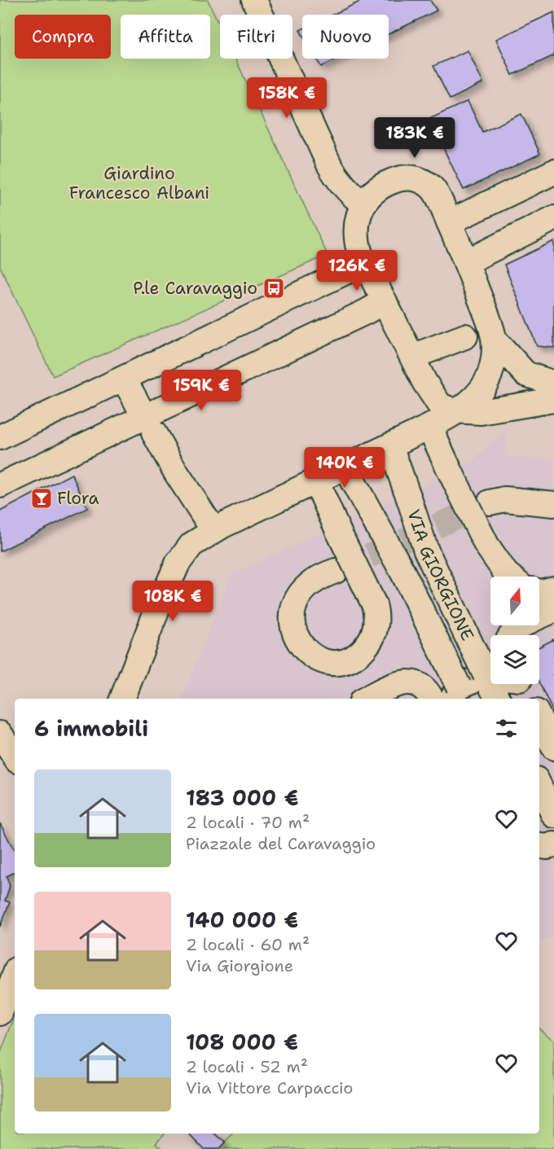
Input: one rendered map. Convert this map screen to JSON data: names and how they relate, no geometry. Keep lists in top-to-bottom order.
{
  "streets": {
    "street": ["VIA GIORGIONE"]
  },
  "parks": ["Giardino Francesco Albani"],
  "places": {
    "bus stop": ["P.le Caravaggio"],
    "bar": ["Flora"]
  },
  "north": "top",
  "page": {
    "chip": [
      "Compra",
      "Affitta",
      "Filtri",
      "Nuovo"
    ],
    "price": [
      "158K €",
      "183K €",
      "126K €",
      "159K €",
      "140K €",
      "108K €"
    ],
    "heading": "6 immobili",
    "list": [
      {
        "name": "183 000 €",
        "note": "2 locali · 70 m² · Piazzale del Caravaggio"
      },
      {
        "name": "140 000 €",
        "note": "2 locali · 60 m² · Via Giorgione"
      },
      {
        "name": "108 000 €",
        "note": "2 locali · 52 m² · Via Vittore Carpaccio"
      }
    ]
  }
}
